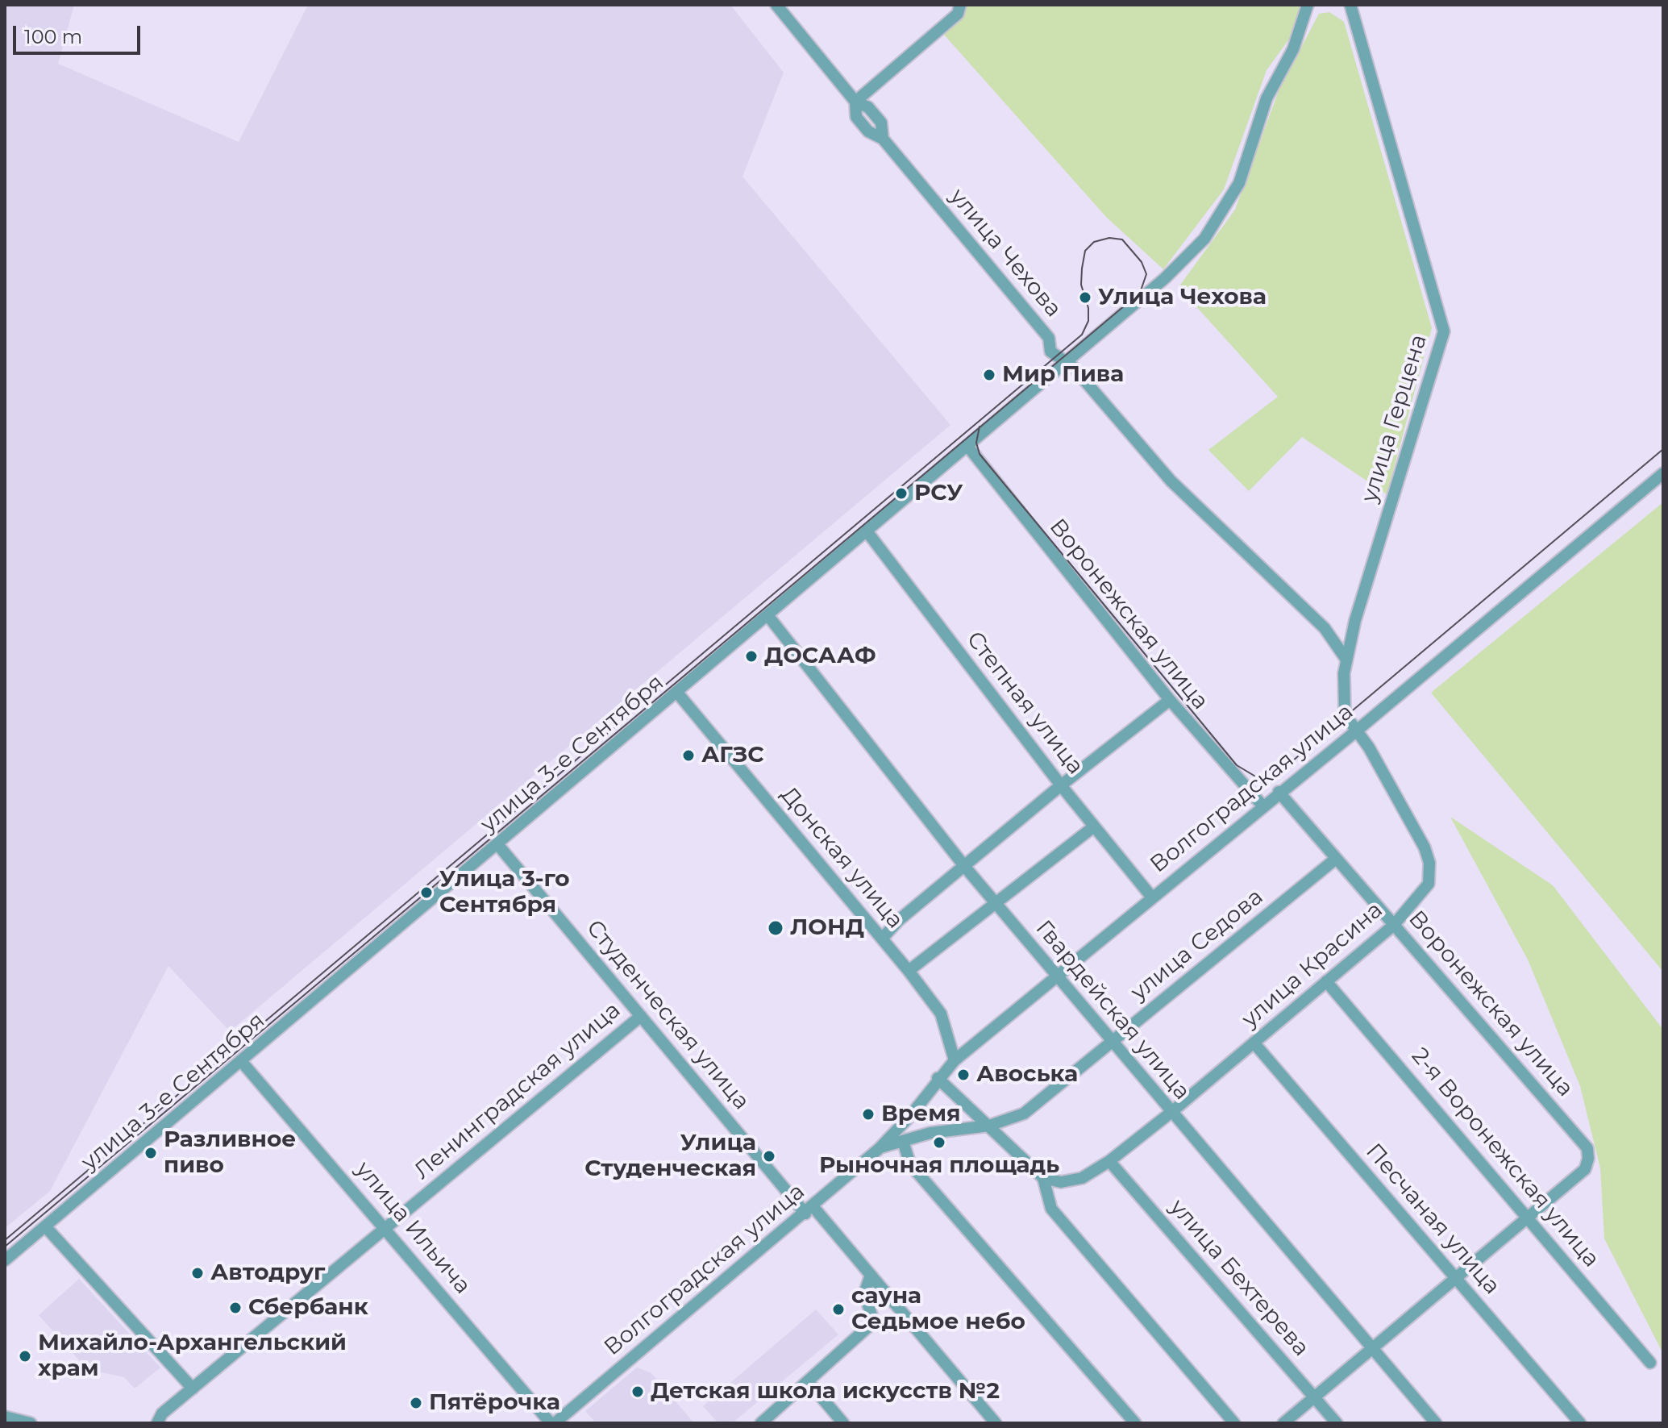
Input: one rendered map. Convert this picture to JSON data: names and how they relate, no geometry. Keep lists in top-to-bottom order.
{
  "streets": {
    "street": [
      "улица Чехова",
      "улица Герцена",
      "Воронежская улица",
      "Степная улица",
      "улица 3-е Сентября",
      "Волгоградская улица",
      "Донская улица",
      "улица Седова",
      "улица Красина",
      "Гвардейская улица",
      "Студенческая улица",
      "Ленинградская улица",
      "2-я Воронежская улица",
      "Песчаная улица",
      "улица Ильича",
      "улица Бехтерева"
    ]
  },
  "crossings": [
    ["улица Чехова", "улица Герцена"],
    ["улица Чехова", "улица 3-е Сентября"],
    ["улица Герцена", "Волгоградская улица"],
    ["улица Герцена", "улица Красина"],
    ["Воронежская улица", "улица 3-е Сентября"],
    ["Воронежская улица", "Волгоградская улица"],
    ["Воронежская улица", "улица Седова"],
    ["Воронежская улица", "улица Красина"],
    ["Воронежская улица", "2-я Воронежская улица"],
    ["Степная улица", "улица 3-е Сентября"],
    ["Степная улица", "Волгоградская улица"],
    ["улица 3-е Сентября", "Донская улица"],
    ["улица 3-е Сентября", "Гвардейская улица"],
    ["улица 3-е Сентября", "Студенческая улица"],
    ["улица 3-е Сентября", "улица Ильича"],
    ["Волгоградская улица", "Донская улица"],
    ["Волгоградская улица", "улица Седова"],
    ["Волгоградская улица", "улица Красина"],
    ["Волгоградская улица", "Гвардейская улица"],
    ["Волгоградская улица", "Студенческая улица"],
    ["Волгоградская улица", "улица Ильича"],
    ["улица Седова", "Гвардейская улица"],
    ["улица Красина", "Гвардейская улица"],
    ["улица Красина", "2-я Воронежская улица"],
    ["улица Красина", "Песчаная улица"],
    ["улица Красина", "улица Бехтерева"],
    ["Студенческая улица", "Ленинградская улица"],
    ["Ленинградская улица", "улица Ильича"]
  ],
  "places": [
    "Улица Чехова",
    "Мир Пива",
    "РСУ",
    "ДОСААФ",
    "АГЗС",
    "Улица 3-го Сентября",
    "ЛОНД",
    "Авоська",
    "Время",
    "Рыночная площадь",
    "Разливное пиво",
    "Улица Студенческая",
    "Автодруг",
    "Сбербанк",
    "сауна Седьмое небо",
    "Михайло-Архангельский храм",
    "Детская школа искусств №2",
    "Пятёрочка"
  ],
  "scale_bar": "100 m"
}
